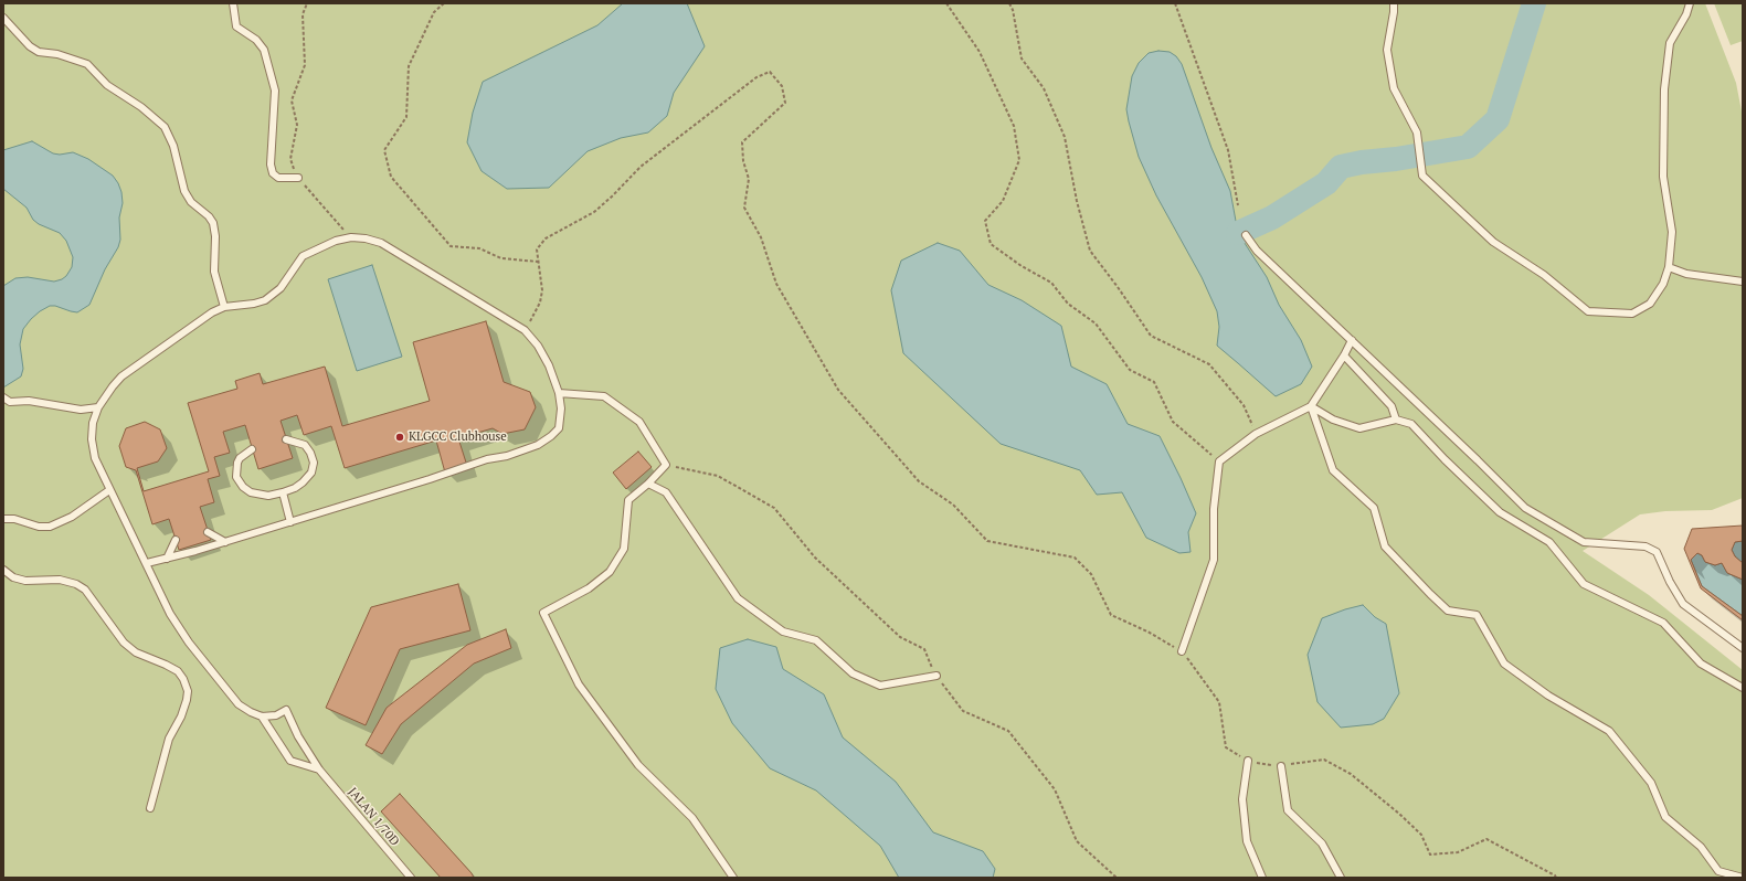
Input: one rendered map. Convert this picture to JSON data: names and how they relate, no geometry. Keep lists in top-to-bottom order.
{
  "streets": {
    "lane": ["JALAN 1/70D"]
  },
  "places": ["KLGCC Clubhouse"]
}
